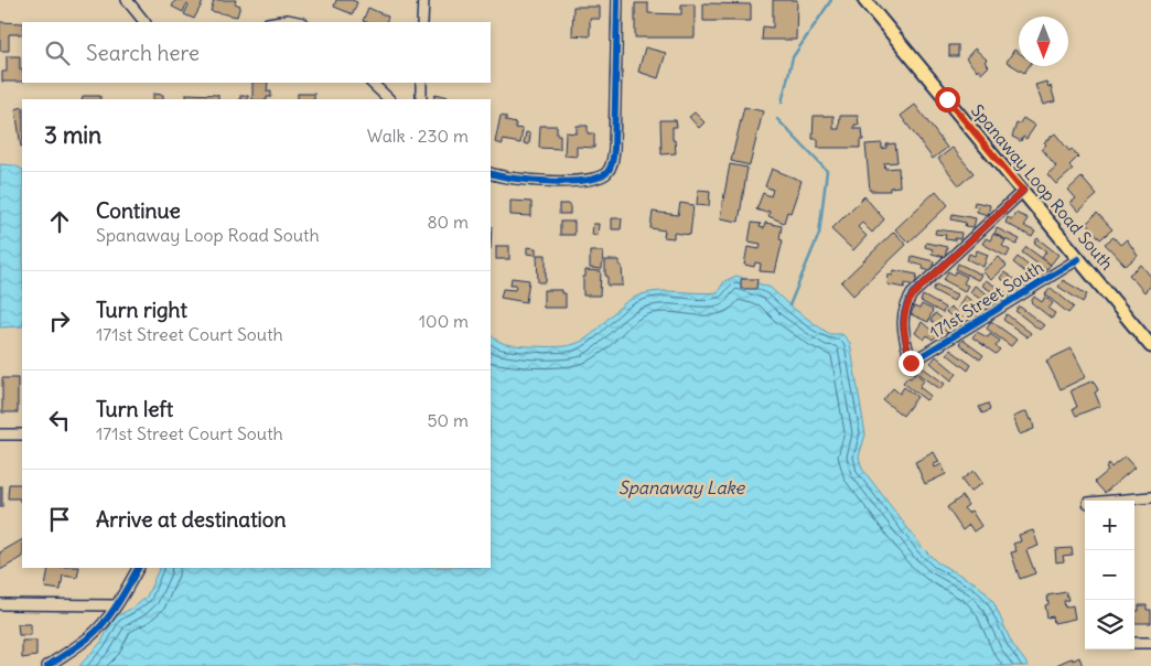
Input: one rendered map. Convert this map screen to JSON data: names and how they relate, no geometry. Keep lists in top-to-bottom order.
{
  "streets": {
    "main road": ["Spanaway Loop Road South"],
    "street": ["171st Street South"]
  },
  "crossings": [
    ["Spanaway Loop Road South", "171st Street South"]
  ],
  "water": ["Spanaway Lake"],
  "north": "bottom",
  "page": {
    "search": "Search here",
    "heading": ["3 min", "Walk · 230 m"],
    "list": [
      ["Continue", "Spanaway Loop Road South", "80 m"],
      ["Turn right", "171st Street Court South", "100 m"],
      ["Turn left", "171st Street Court South", "50 m"],
      "Arrive at destination"
    ],
    "map_buttons": ["+", "−"]
  }
}
